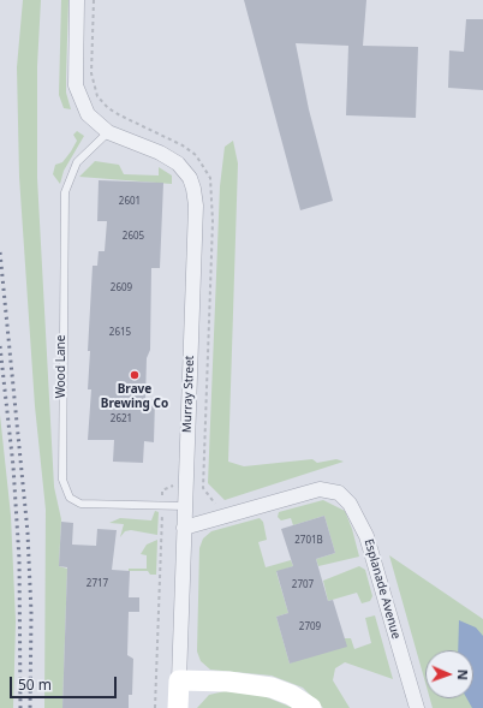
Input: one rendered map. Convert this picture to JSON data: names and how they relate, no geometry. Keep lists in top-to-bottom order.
{
  "streets": {
    "main road": ["Murray Street"],
    "street": ["Esplanade Avenue"],
    "lane": ["Wood Lane"]
  },
  "crossings": [
    ["Wood Lane", "Murray Street"],
    ["Murray Street", "Esplanade Avenue"]
  ],
  "places": ["Brave Brewing Co"],
  "house_numbers": [
    "2601",
    "2605",
    "2609",
    "2615",
    "2621",
    "2701B",
    "2717",
    "2707",
    "2709"
  ],
  "scale_bar": "50 m",
  "north": "right"
}
